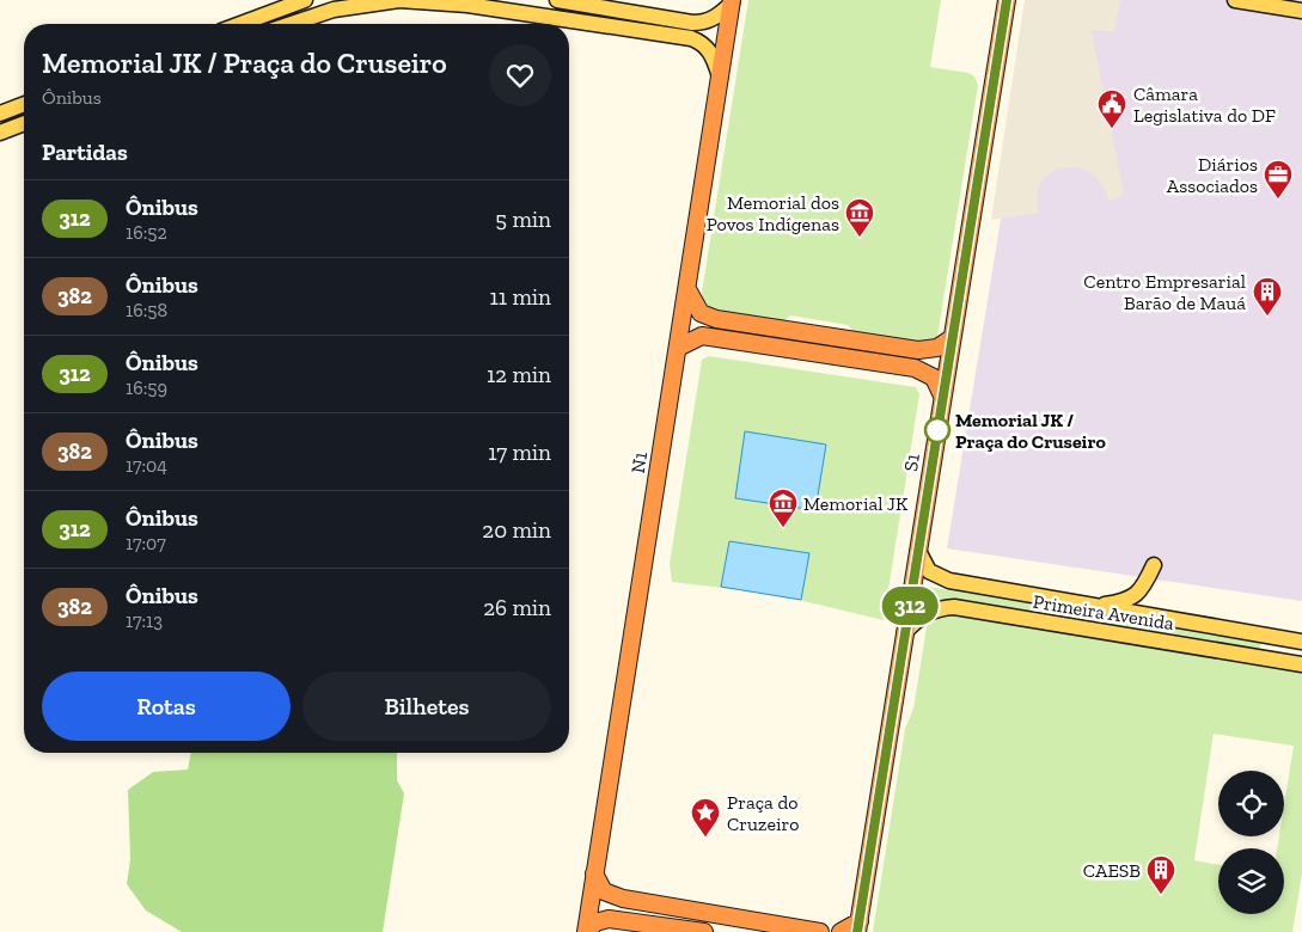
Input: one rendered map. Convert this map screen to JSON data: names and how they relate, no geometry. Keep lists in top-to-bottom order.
{
  "streets": {
    "highway": ["N1", "S1"],
    "main road": ["Primeira Avenida"]
  },
  "crossings": [
    ["S1", "Primeira Avenida"]
  ],
  "places": {
    "public building": ["Câmara Legislativa do DF"],
    "office": ["Diários Associados"],
    "museum": ["Memorial dos Povos Indígenas", "Memorial JK"],
    "building": ["Centro Empresarial Barão de Mauá", "CAESB"],
    "other": ["Memorial JK / Praça do Cruseiro"],
    "place": ["Praça do Cruzeiro"]
  },
  "lines": ["bus line 312"],
  "page": {
    "on_map": "312",
    "heading": [
      ["Memorial JK / Praça do Cruseiro", "Ônibus"],
      "Partidas"
    ],
    "list": [
      {
        "mark": "312",
        "name": "Ônibus",
        "note": "16:52",
        "value": "5 min"
      },
      {
        "mark": "382",
        "name": "Ônibus",
        "note": "16:58",
        "value": "11 min"
      },
      {
        "mark": "312",
        "name": "Ônibus",
        "note": "16:59",
        "value": "12 min"
      },
      {
        "mark": "382",
        "name": "Ônibus",
        "note": "17:04",
        "value": "17 min"
      },
      {
        "mark": "312",
        "name": "Ônibus",
        "note": "17:07",
        "value": "20 min"
      },
      {
        "mark": "382",
        "name": "Ônibus",
        "note": "17:13",
        "value": "26 min"
      }
    ],
    "buttons": ["Rotas", "Bilhetes"]
  }
}
